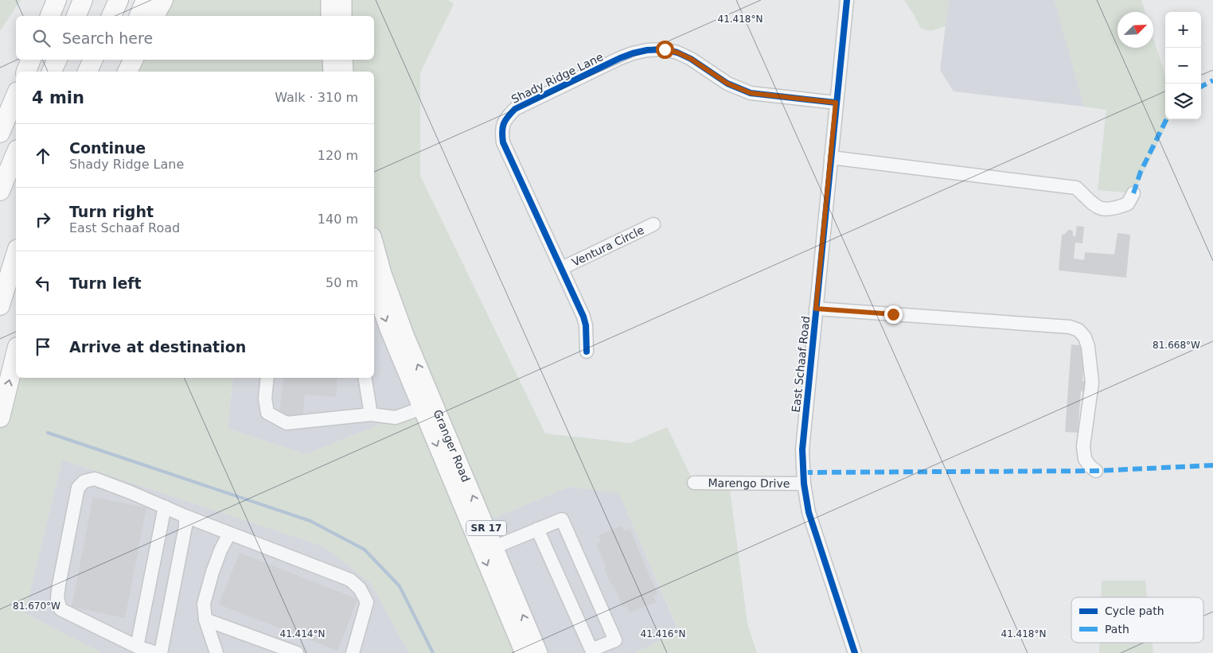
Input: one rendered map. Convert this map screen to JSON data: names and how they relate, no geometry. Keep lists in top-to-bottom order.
{
  "streets": {
    "main road": ["Granger Road", "SR 17"],
    "street": [
      "Shady Ridge Lane",
      "Ventura Circle",
      "East Schaaf Road",
      "Marengo Drive"
    ]
  },
  "crossings": [
    ["Shady Ridge Lane", "Ventura Circle"],
    ["Shady Ridge Lane", "East Schaaf Road"],
    ["East Schaaf Road", "Marengo Drive"]
  ],
  "legend": ["Cycle path", "Path"],
  "north": "top right",
  "page": {
    "map_buttons": ["+", "−"],
    "search": "Search here",
    "heading": ["4 min", "Walk · 310 m"],
    "list": [
      ["Continue", "Shady Ridge Lane", "120 m"],
      ["Turn right", "East Schaaf Road", "140 m"],
      ["Turn left", "50 m"],
      "Arrive at destination"
    ]
  },
  "coordinates": [
    "41.418°N",
    "81.668°W",
    "81.670°W",
    "41.414°N",
    "41.416°N"
  ]
}
